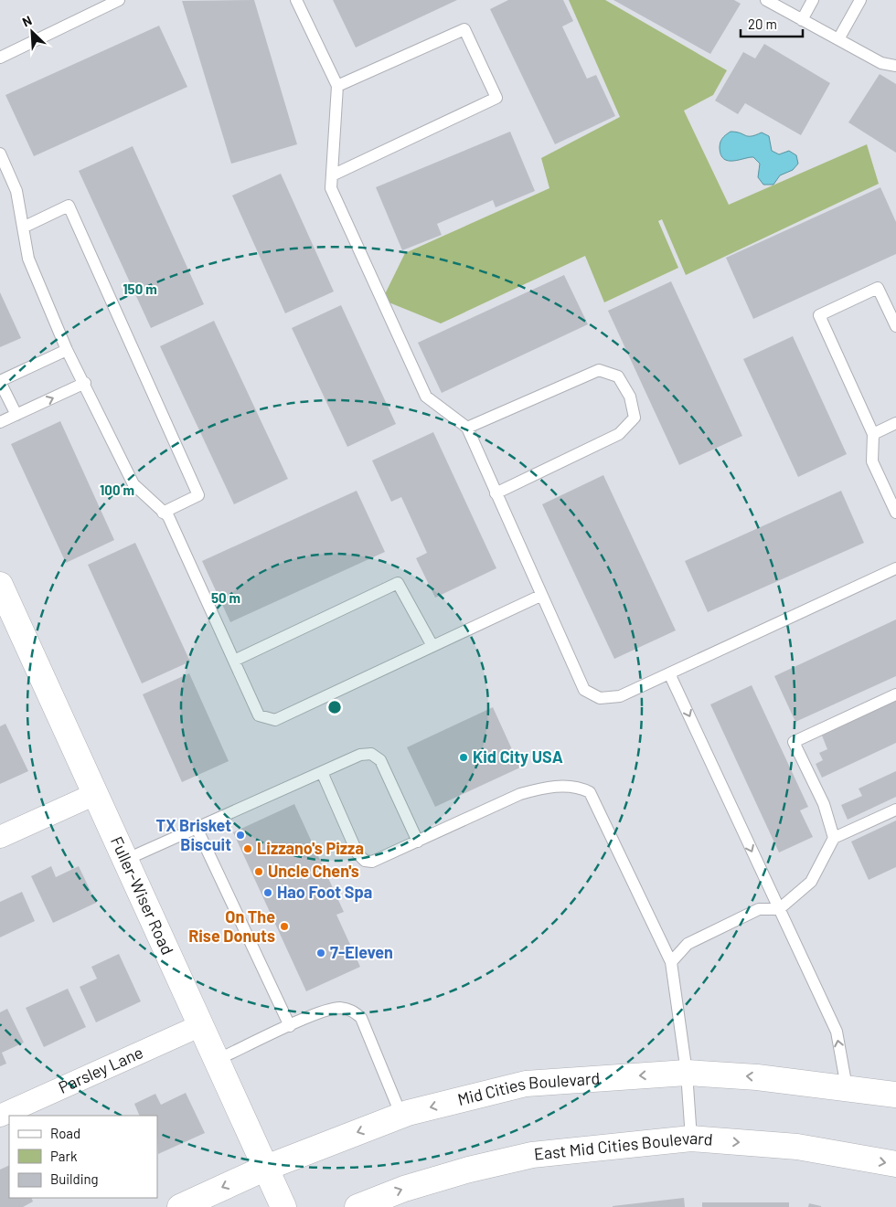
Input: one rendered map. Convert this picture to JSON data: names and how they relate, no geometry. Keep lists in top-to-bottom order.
{
  "streets": {
    "main road": ["Fuller-Wiser Road", "Mid Cities Boulevard", "East Mid Cities Boulevard"],
    "street": ["Parsley Lane"]
  },
  "crossings": [
    ["Fuller-Wiser Road", "Parsley Lane"],
    ["Fuller-Wiser Road", "Mid Cities Boulevard"]
  ],
  "one_way": ["Mid Cities Boulevard", "East Mid Cities Boulevard"],
  "places": [
    "Kid City USA",
    "TX Brisket Biscuit",
    "Lizzano's Pizza",
    "Uncle Chen's",
    "Hao Foot Spa",
    "On The Rise Donuts",
    "7-Eleven"
  ],
  "legend": ["Road", "Park", "Building"],
  "scale_bar": "20 m",
  "north": "top left",
  "rings": ["150 m", "100 m", "50 m"]
}
